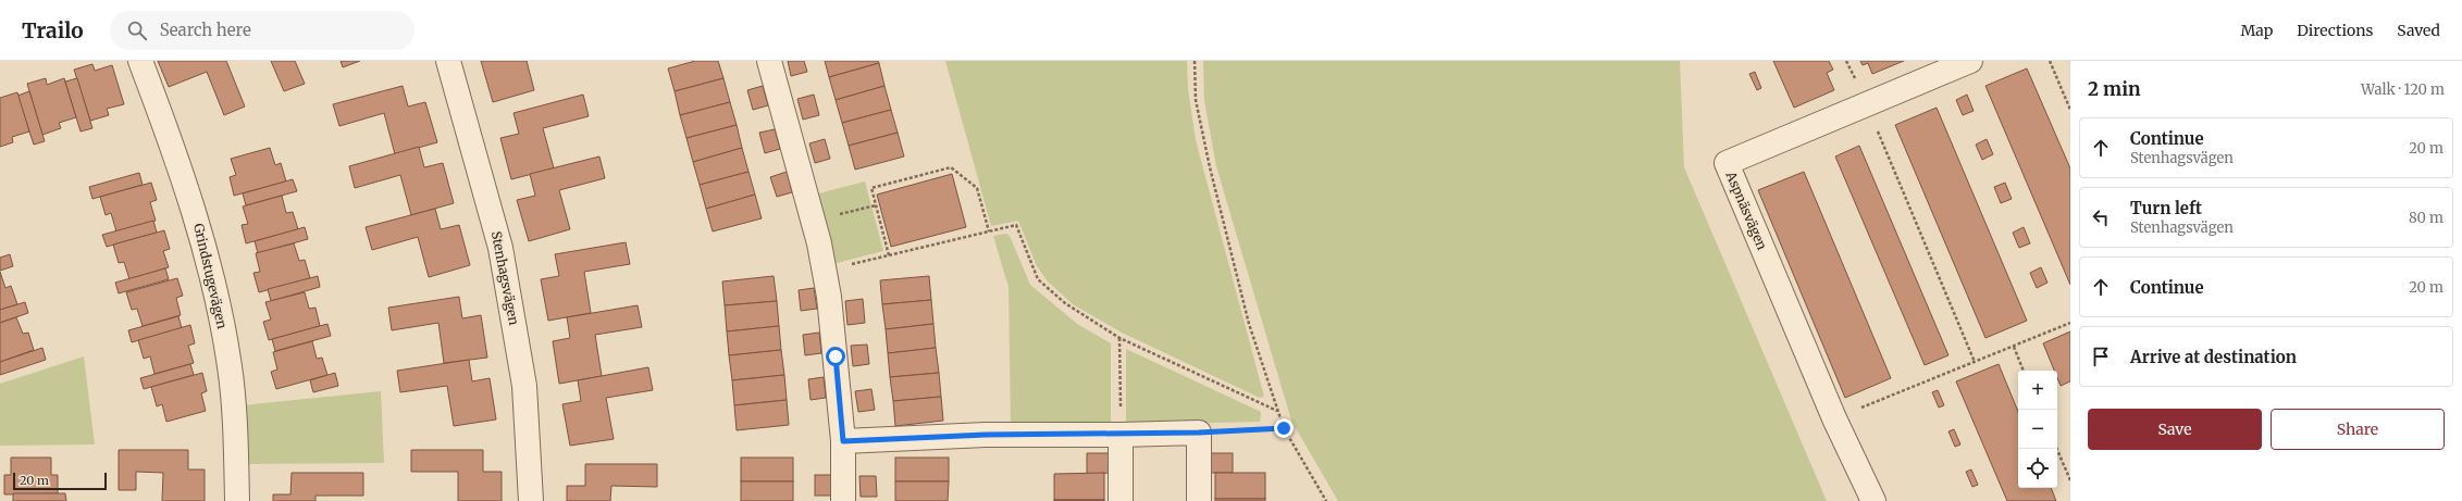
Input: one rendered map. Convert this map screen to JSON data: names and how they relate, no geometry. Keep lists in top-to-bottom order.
{
  "streets": {
    "street": ["Aspnäsvägen", "Grindstugevägen", "Stenhagsvägen"]
  },
  "scale_bar": "20 m",
  "page": {
    "header": "Trailo",
    "search": "Search here",
    "nav": ["Map", "Directions", "Saved"],
    "heading": ["2 min", "Walk · 120 m"],
    "list": [
      ["Continue", "Stenhagsvägen", "20 m"],
      ["Turn left", "Stenhagsvägen", "80 m"],
      ["Continue", "20 m"],
      "Arrive at destination"
    ],
    "map_buttons": ["+", "−"],
    "buttons": ["Save", "Share"],
    "scale": "20 m"
  }
}
